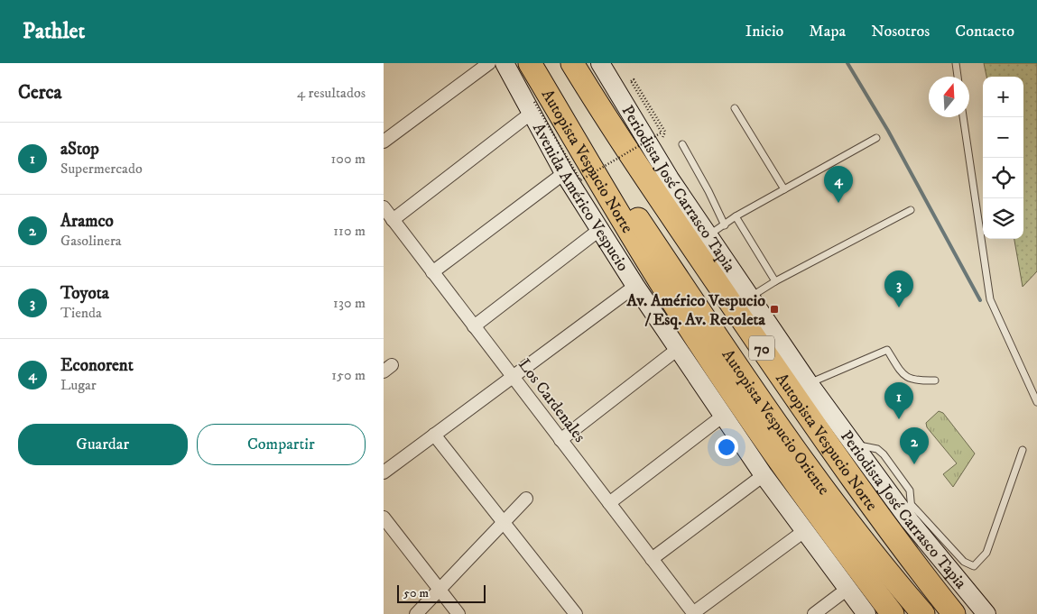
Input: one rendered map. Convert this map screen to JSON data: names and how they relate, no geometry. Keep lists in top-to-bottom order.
{
  "streets": {
    "highway": ["Autopista Vespucio Norte", "70", "Autopista Vespucio Oriente"],
    "main road": ["Periodista José Carrasco Tapia", "Avenida Américo Vespucio"],
    "street": ["Los Cardenales"]
  },
  "crossings": [
    ["Autopista Vespucio Norte", "Avenida Américo Vespucio"],
    ["Autopista Vespucio Norte", "Autopista Vespucio Oriente"],
    ["Avenida Américo Vespucio", "Autopista Vespucio Oriente"]
  ],
  "places": {
    "transit": ["Av. Américo Vespucio / Esq. Av. Recoleta"]
  },
  "scale_bar": "50 m",
  "north": "top",
  "page": {
    "header": "Pathlet",
    "nav": [
      "Inicio",
      "Mapa",
      "Nosotros",
      "Contacto"
    ],
    "heading": ["Cerca", "4 resultados"],
    "map_buttons": ["+", "−"],
    "list": [
      {
        "mark": "1",
        "name": "aStop",
        "note": "Supermercado",
        "value": "100 m"
      },
      {
        "mark": "2",
        "name": "Aramco",
        "note": "Gasolinera",
        "value": "110 m"
      },
      {
        "mark": "3",
        "name": "Toyota",
        "note": "Tienda",
        "value": "130 m"
      },
      {
        "mark": "4",
        "name": "Econorent",
        "note": "Lugar",
        "value": "150 m"
      }
    ],
    "pins": [
      "4",
      "3",
      "1",
      "2"
    ],
    "buttons": ["Guardar", "Compartir"],
    "scale": "50 m"
  }
}
